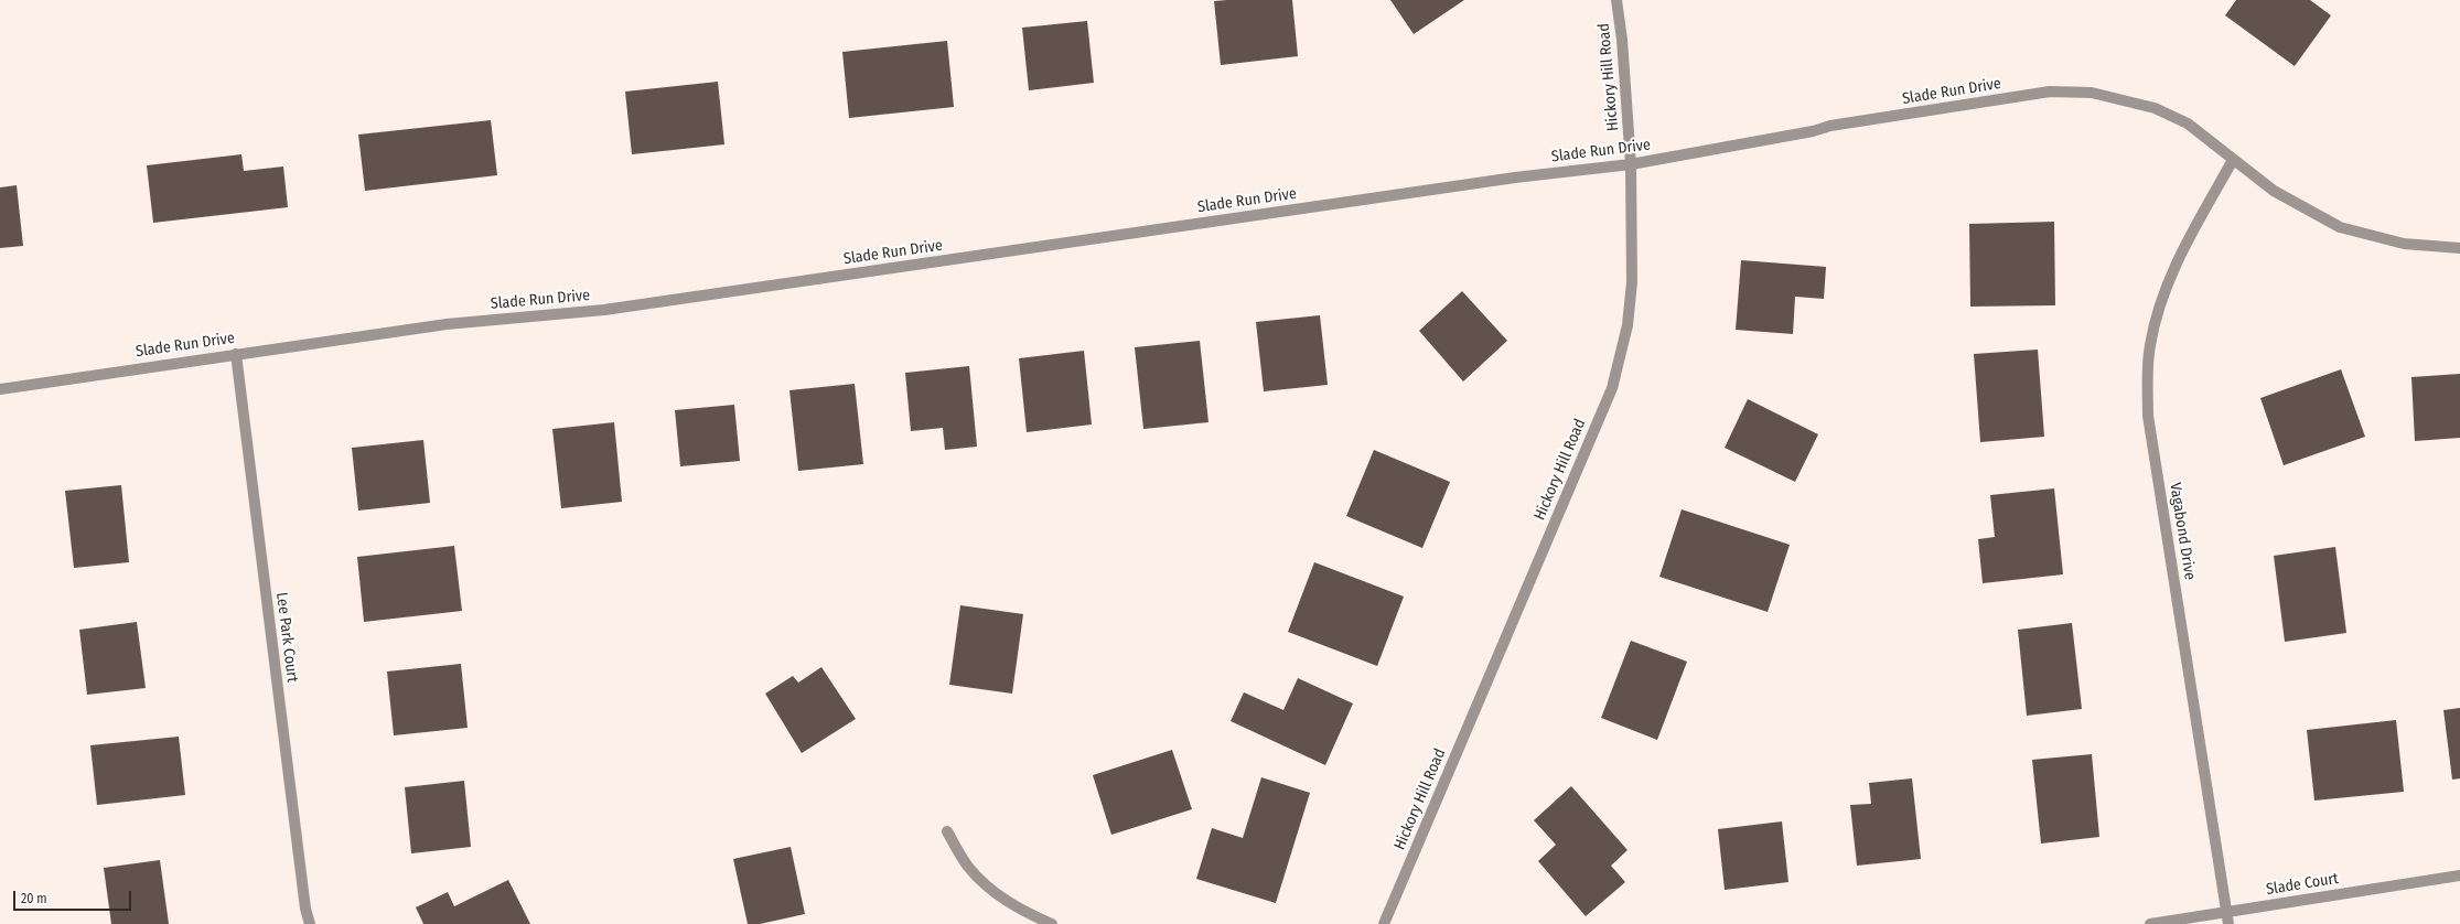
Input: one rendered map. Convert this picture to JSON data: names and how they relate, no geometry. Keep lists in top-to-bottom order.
{
  "streets": {
    "street": [
      "Hickory Hill Road",
      "Slade Run Drive",
      "Vagabond Drive",
      "Lee Park Court",
      "Slade Court"
    ]
  },
  "crossings": [
    ["Hickory Hill Road", "Slade Run Drive"],
    ["Slade Run Drive", "Vagabond Drive"],
    ["Slade Run Drive", "Lee Park Court"],
    ["Vagabond Drive", "Slade Court"]
  ],
  "scale_bar": "20 m"
}
